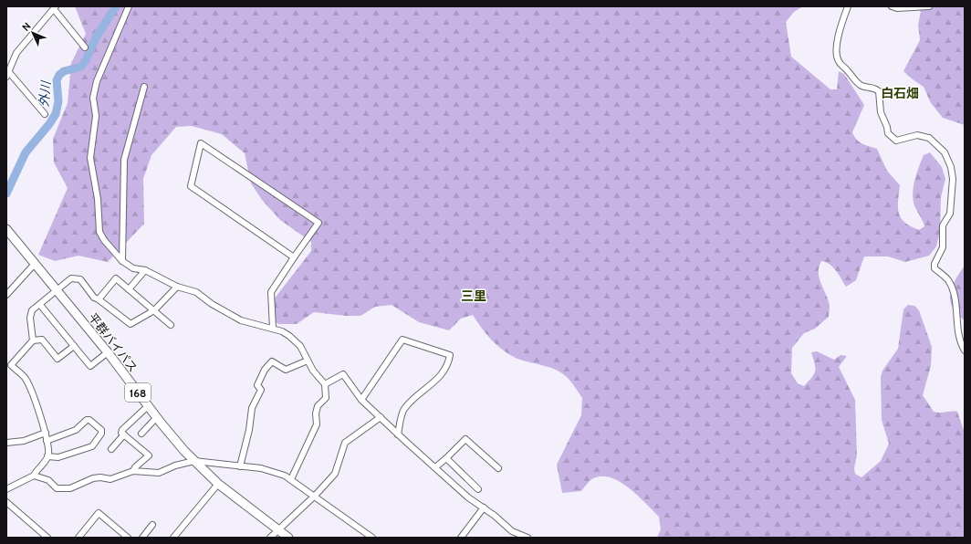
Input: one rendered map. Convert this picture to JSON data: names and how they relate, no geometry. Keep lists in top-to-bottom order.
{
  "streets": {
    "highway": ["平群バイパス", "168"]
  },
  "districts": ["白石畑", "三里"],
  "water": ["外川"],
  "north": "top left"
}
